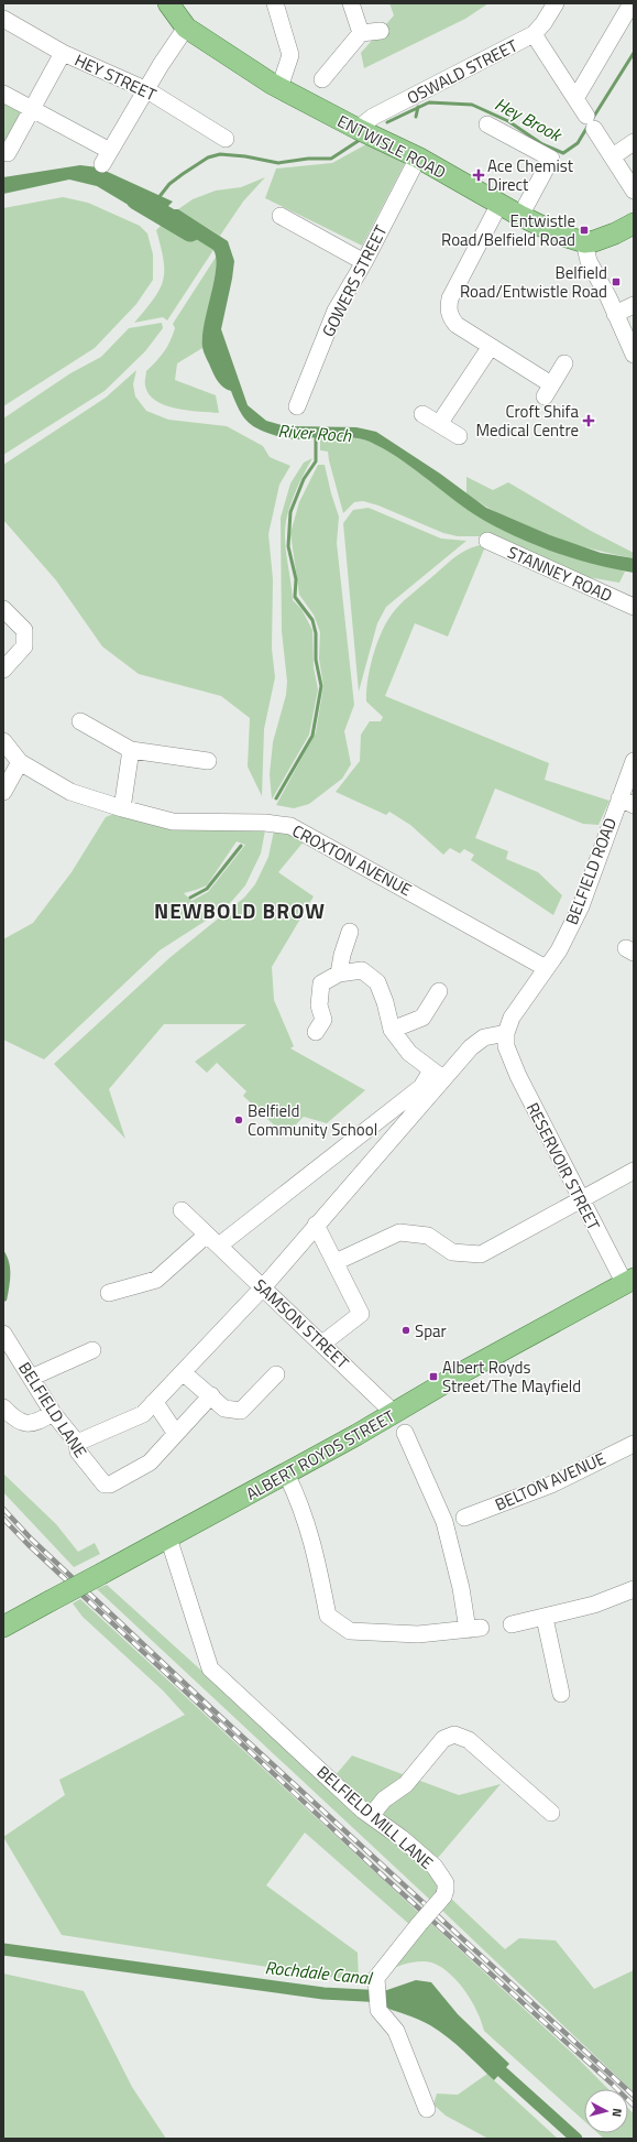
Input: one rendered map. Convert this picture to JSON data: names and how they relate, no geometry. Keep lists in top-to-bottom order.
{
  "streets": {
    "main road": ["ENTWISLE ROAD", "ALBERT ROYDS STREET"],
    "street": [
      "OSWALD STREET",
      "HEY STREET",
      "GOWERS STREET",
      "STANNEY ROAD",
      "CROXTON AVENUE",
      "BELFIELD ROAD",
      "RESERVOIR STREET",
      "SAMSON STREET",
      "BELFIELD LANE",
      "BELTON AVENUE",
      "BELFIELD MILL LANE"
    ]
  },
  "crossings": [
    ["OSWALD STREET", "ENTWISLE ROAD"],
    ["ENTWISLE ROAD", "GOWERS STREET"],
    ["CROXTON AVENUE", "BELFIELD ROAD"],
    ["BELFIELD ROAD", "RESERVOIR STREET"],
    ["RESERVOIR STREET", "ALBERT ROYDS STREET"],
    ["SAMSON STREET", "ALBERT ROYDS STREET"],
    ["ALBERT ROYDS STREET", "BELFIELD MILL LANE"]
  ],
  "districts": ["NEWBOLD BROW"],
  "water": ["Hey Brook", "River Roch", "Rochdale Canal"],
  "places": {
    "health": ["Ace Chemist Direct", "Croft Shifa Medical Centre"],
    "transit": ["Entwistle Road/Belfield Road", "Belfield Road/Entwistle Road", "Albert Royds Street/The Mayfield"],
    "other": ["Belfield Community School", "Spar"]
  },
  "north": "right"
}
